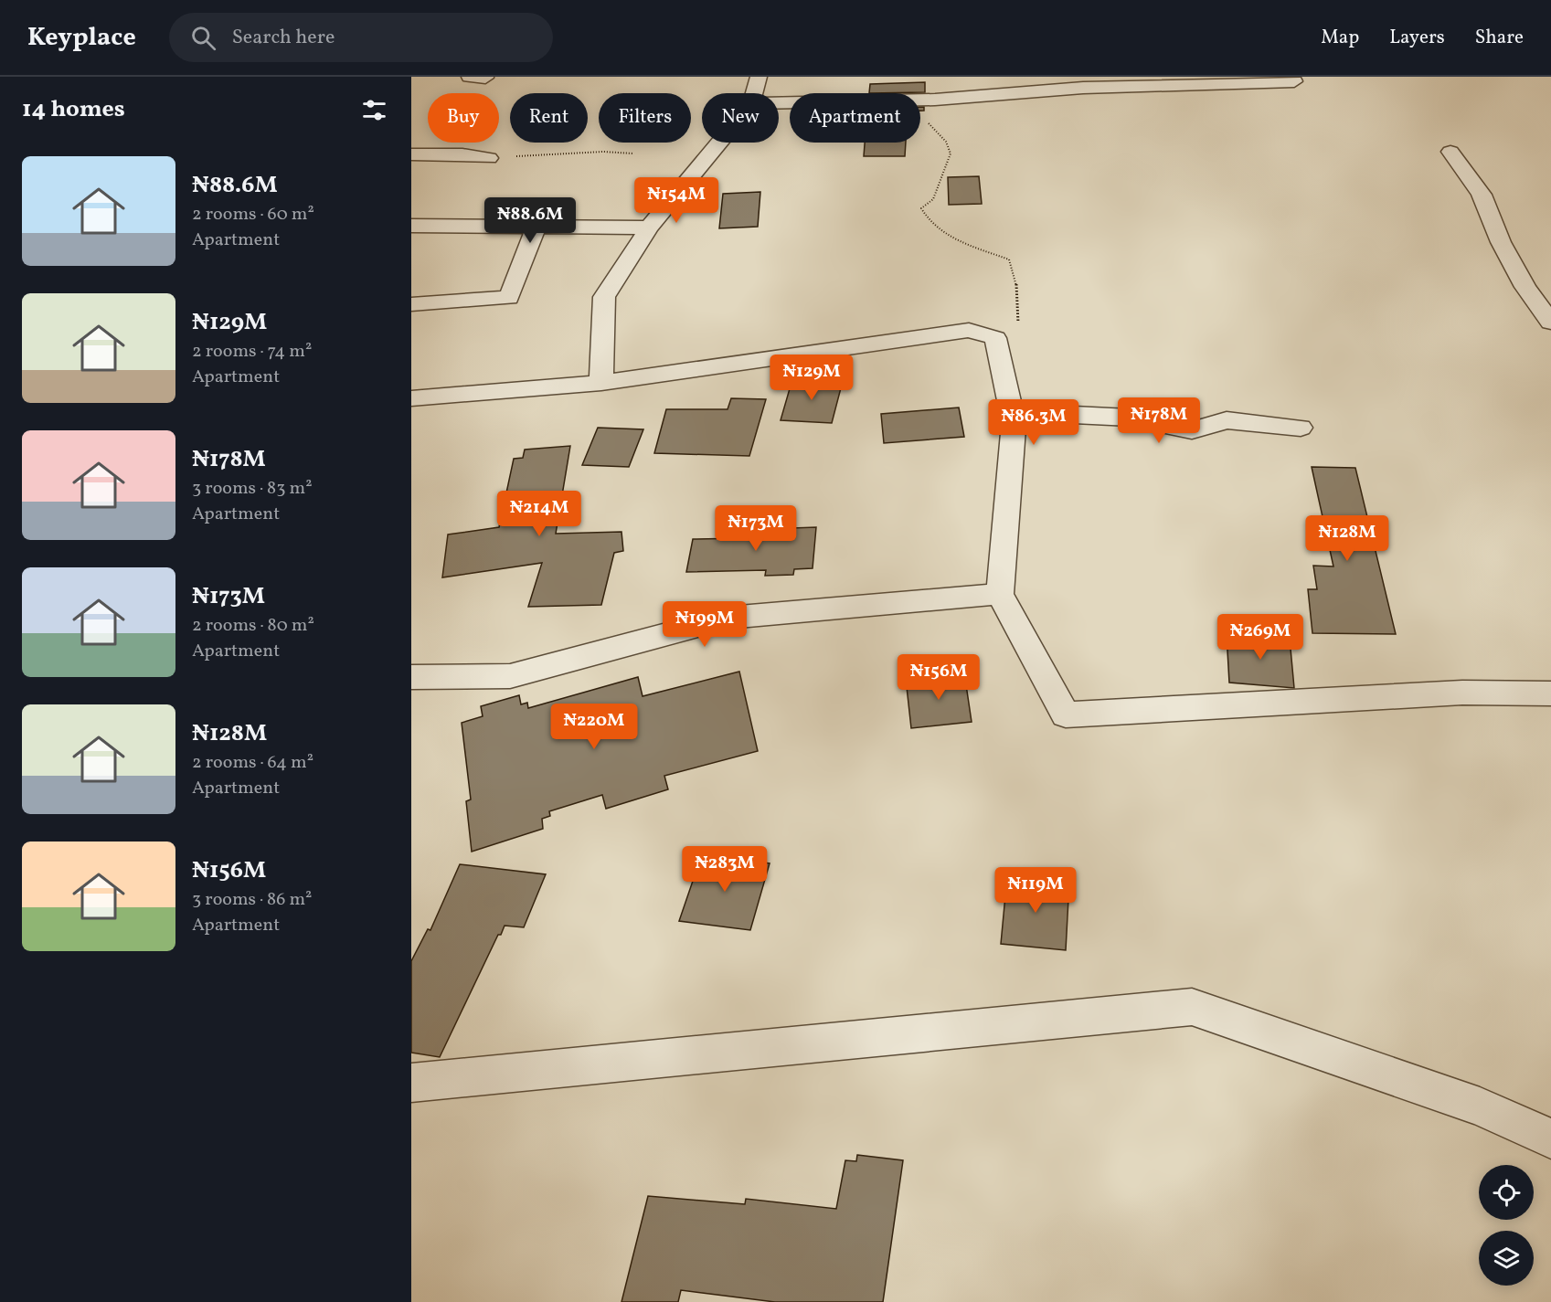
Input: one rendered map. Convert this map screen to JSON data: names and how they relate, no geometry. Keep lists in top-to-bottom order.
{
  "page": {
    "header": "Keyplace",
    "search": "Search here",
    "nav": ["Map", "Layers", "Share"],
    "heading": "14 homes",
    "chip": [
      "Buy",
      "Rent",
      "Filters",
      "New",
      "Apartment"
    ],
    "list": [
      {
        "name": "₦88.6M",
        "note": "2 rooms · 60 m² · Apartment"
      },
      {
        "name": "₦129M",
        "note": "2 rooms · 74 m² · Apartment"
      },
      {
        "name": "₦178M",
        "note": "3 rooms · 83 m² · Apartment"
      },
      {
        "name": "₦173M",
        "note": "2 rooms · 80 m² · Apartment"
      },
      {
        "name": "₦128M",
        "note": "2 rooms · 64 m² · Apartment"
      },
      {
        "name": "₦156M",
        "note": "3 rooms · 86 m² · Apartment"
      }
    ],
    "price": [
      "₦154M",
      "₦88.6M",
      "₦129M",
      "₦178M",
      "₦86.3M",
      "₦214M",
      "₦173M",
      "₦128M",
      "₦199M",
      "₦269M",
      "₦156M",
      "₦220M",
      "₦283M",
      "₦119M"
    ]
  }
}
